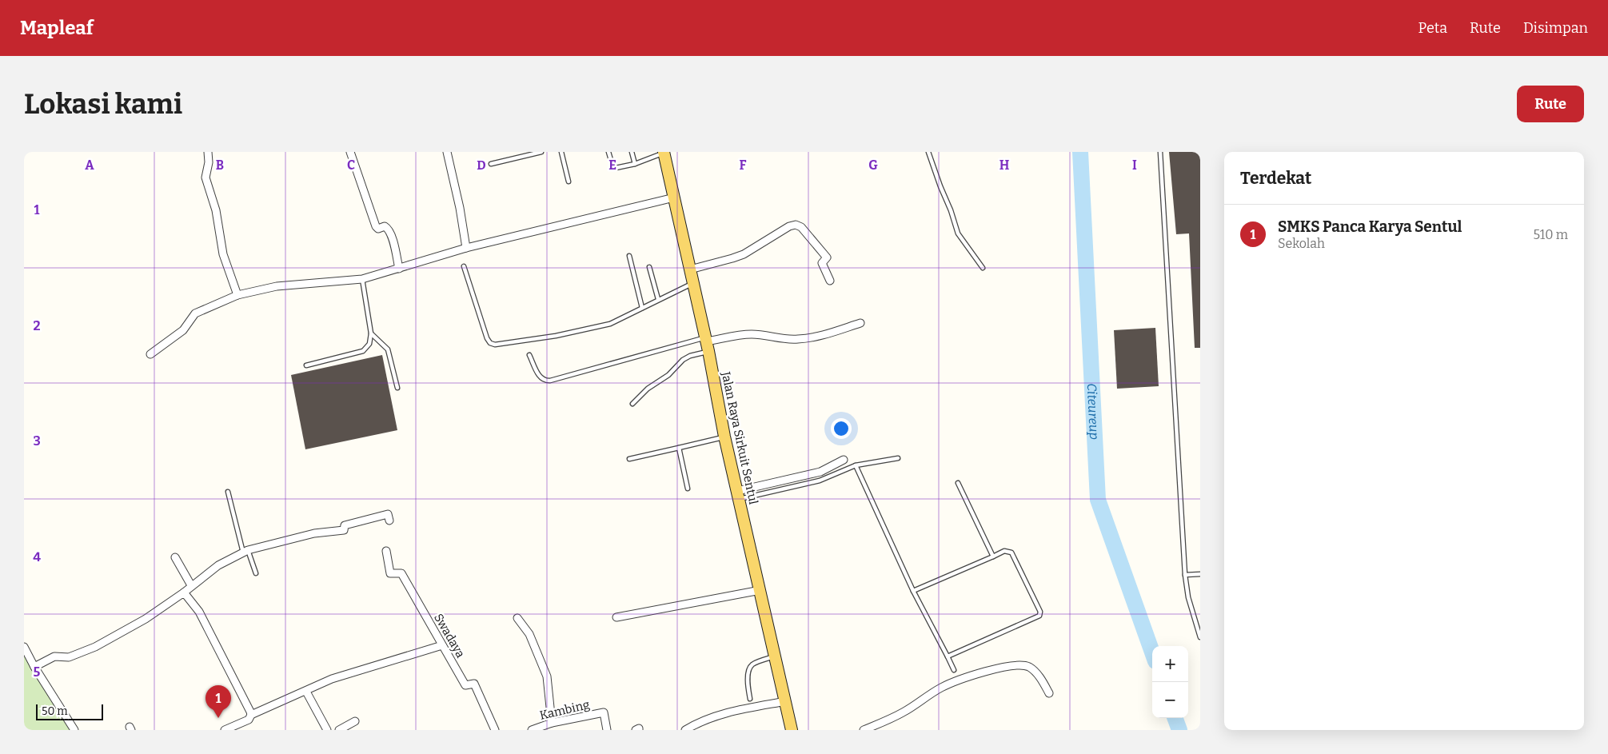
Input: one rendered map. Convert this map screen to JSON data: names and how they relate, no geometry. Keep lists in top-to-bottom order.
{
  "streets": {
    "main road": ["Jalan Raya Sirkuit Sentul"],
    "street": ["Swadaya", "Kambing"]
  },
  "water": ["Citeureup"],
  "scale_bar": "50 m",
  "page": {
    "header": "Mapleaf",
    "nav": ["Peta", "Rute", "Disimpan"],
    "buttons": "Rute",
    "title": "Lokasi kami",
    "heading": "Terdekat",
    "list": [
      {
        "mark": "1",
        "name": "SMKS Panca Karya Sentul",
        "note": "Sekolah",
        "value": "510 m"
      }
    ],
    "map_buttons": ["+", "−"],
    "pins": "1",
    "scale": "50 m"
  },
  "grid": {
    "columns": [
      "A",
      "B",
      "C",
      "D",
      "E",
      "F",
      "G",
      "H",
      "I"
    ],
    "rows": [
      "1",
      "2",
      "3",
      "4",
      "5"
    ]
  }
}
